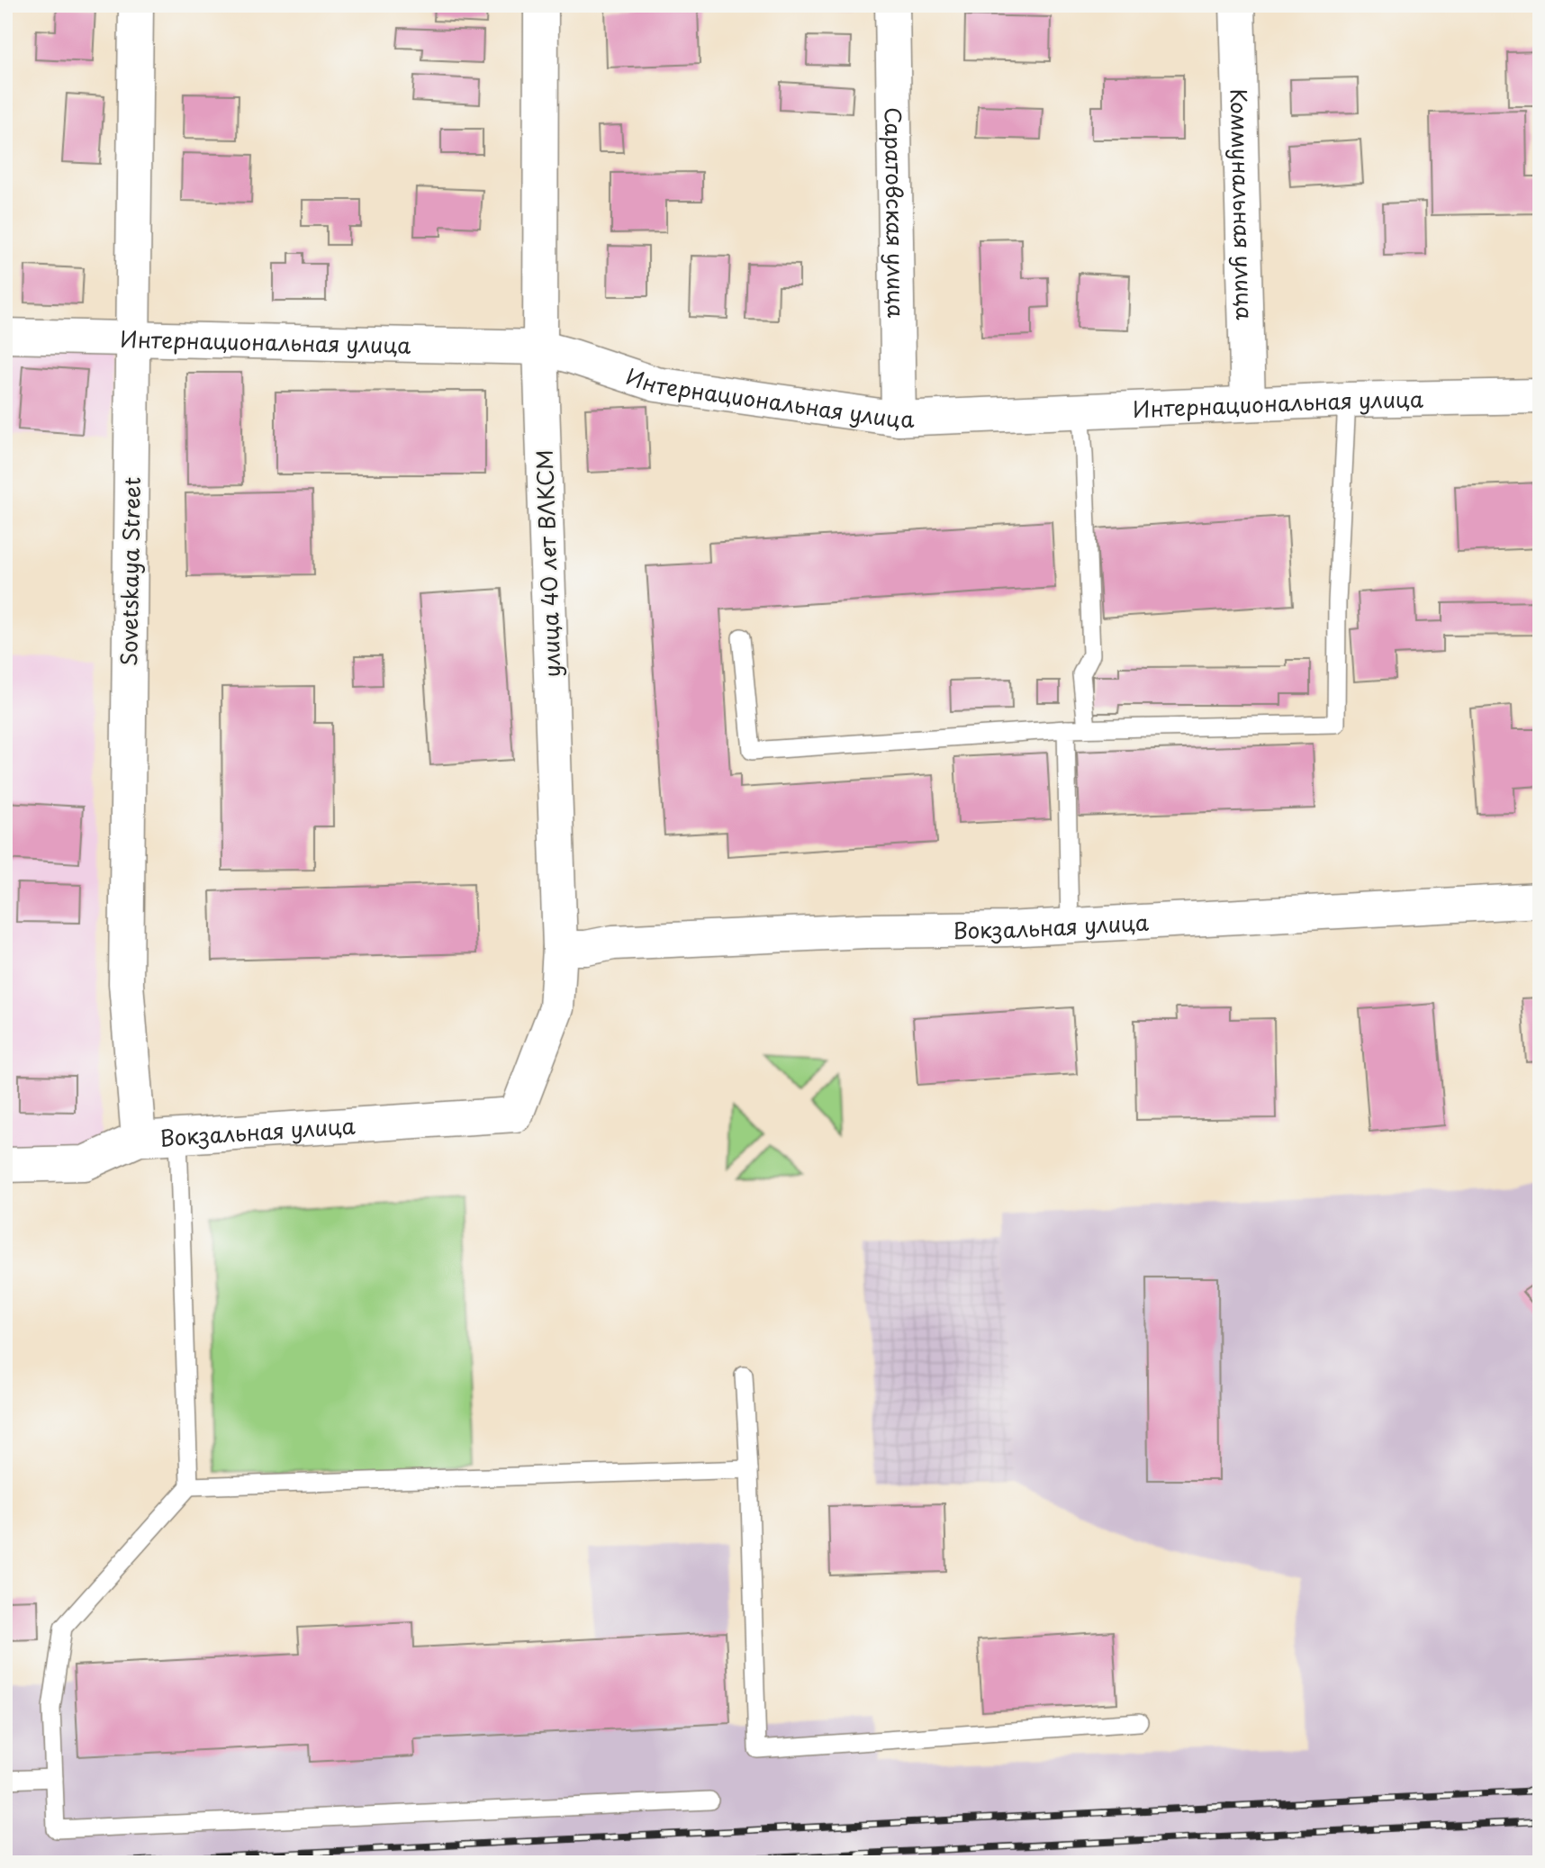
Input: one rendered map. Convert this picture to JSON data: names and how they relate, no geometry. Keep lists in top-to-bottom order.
{
  "streets": {
    "street": [
      "Коммунальная улица",
      "Саратовская улица",
      "Интернациональная улица",
      "улица 40 лет ВЛКСМ",
      "Sovetskaya Street",
      "Вокзальная улица"
    ]
  },
  "crossings": [
    ["Коммунальная улица", "Интернациональная улица"],
    ["Саратовская улица", "Интернациональная улица"],
    ["Интернациональная улица", "улица 40 лет ВЛКСМ"],
    ["Интернациональная улица", "Sovetskaya Street"],
    ["улица 40 лет ВЛКСМ", "Вокзальная улица"],
    ["Sovetskaya Street", "Вокзальная улица"]
  ]
}
